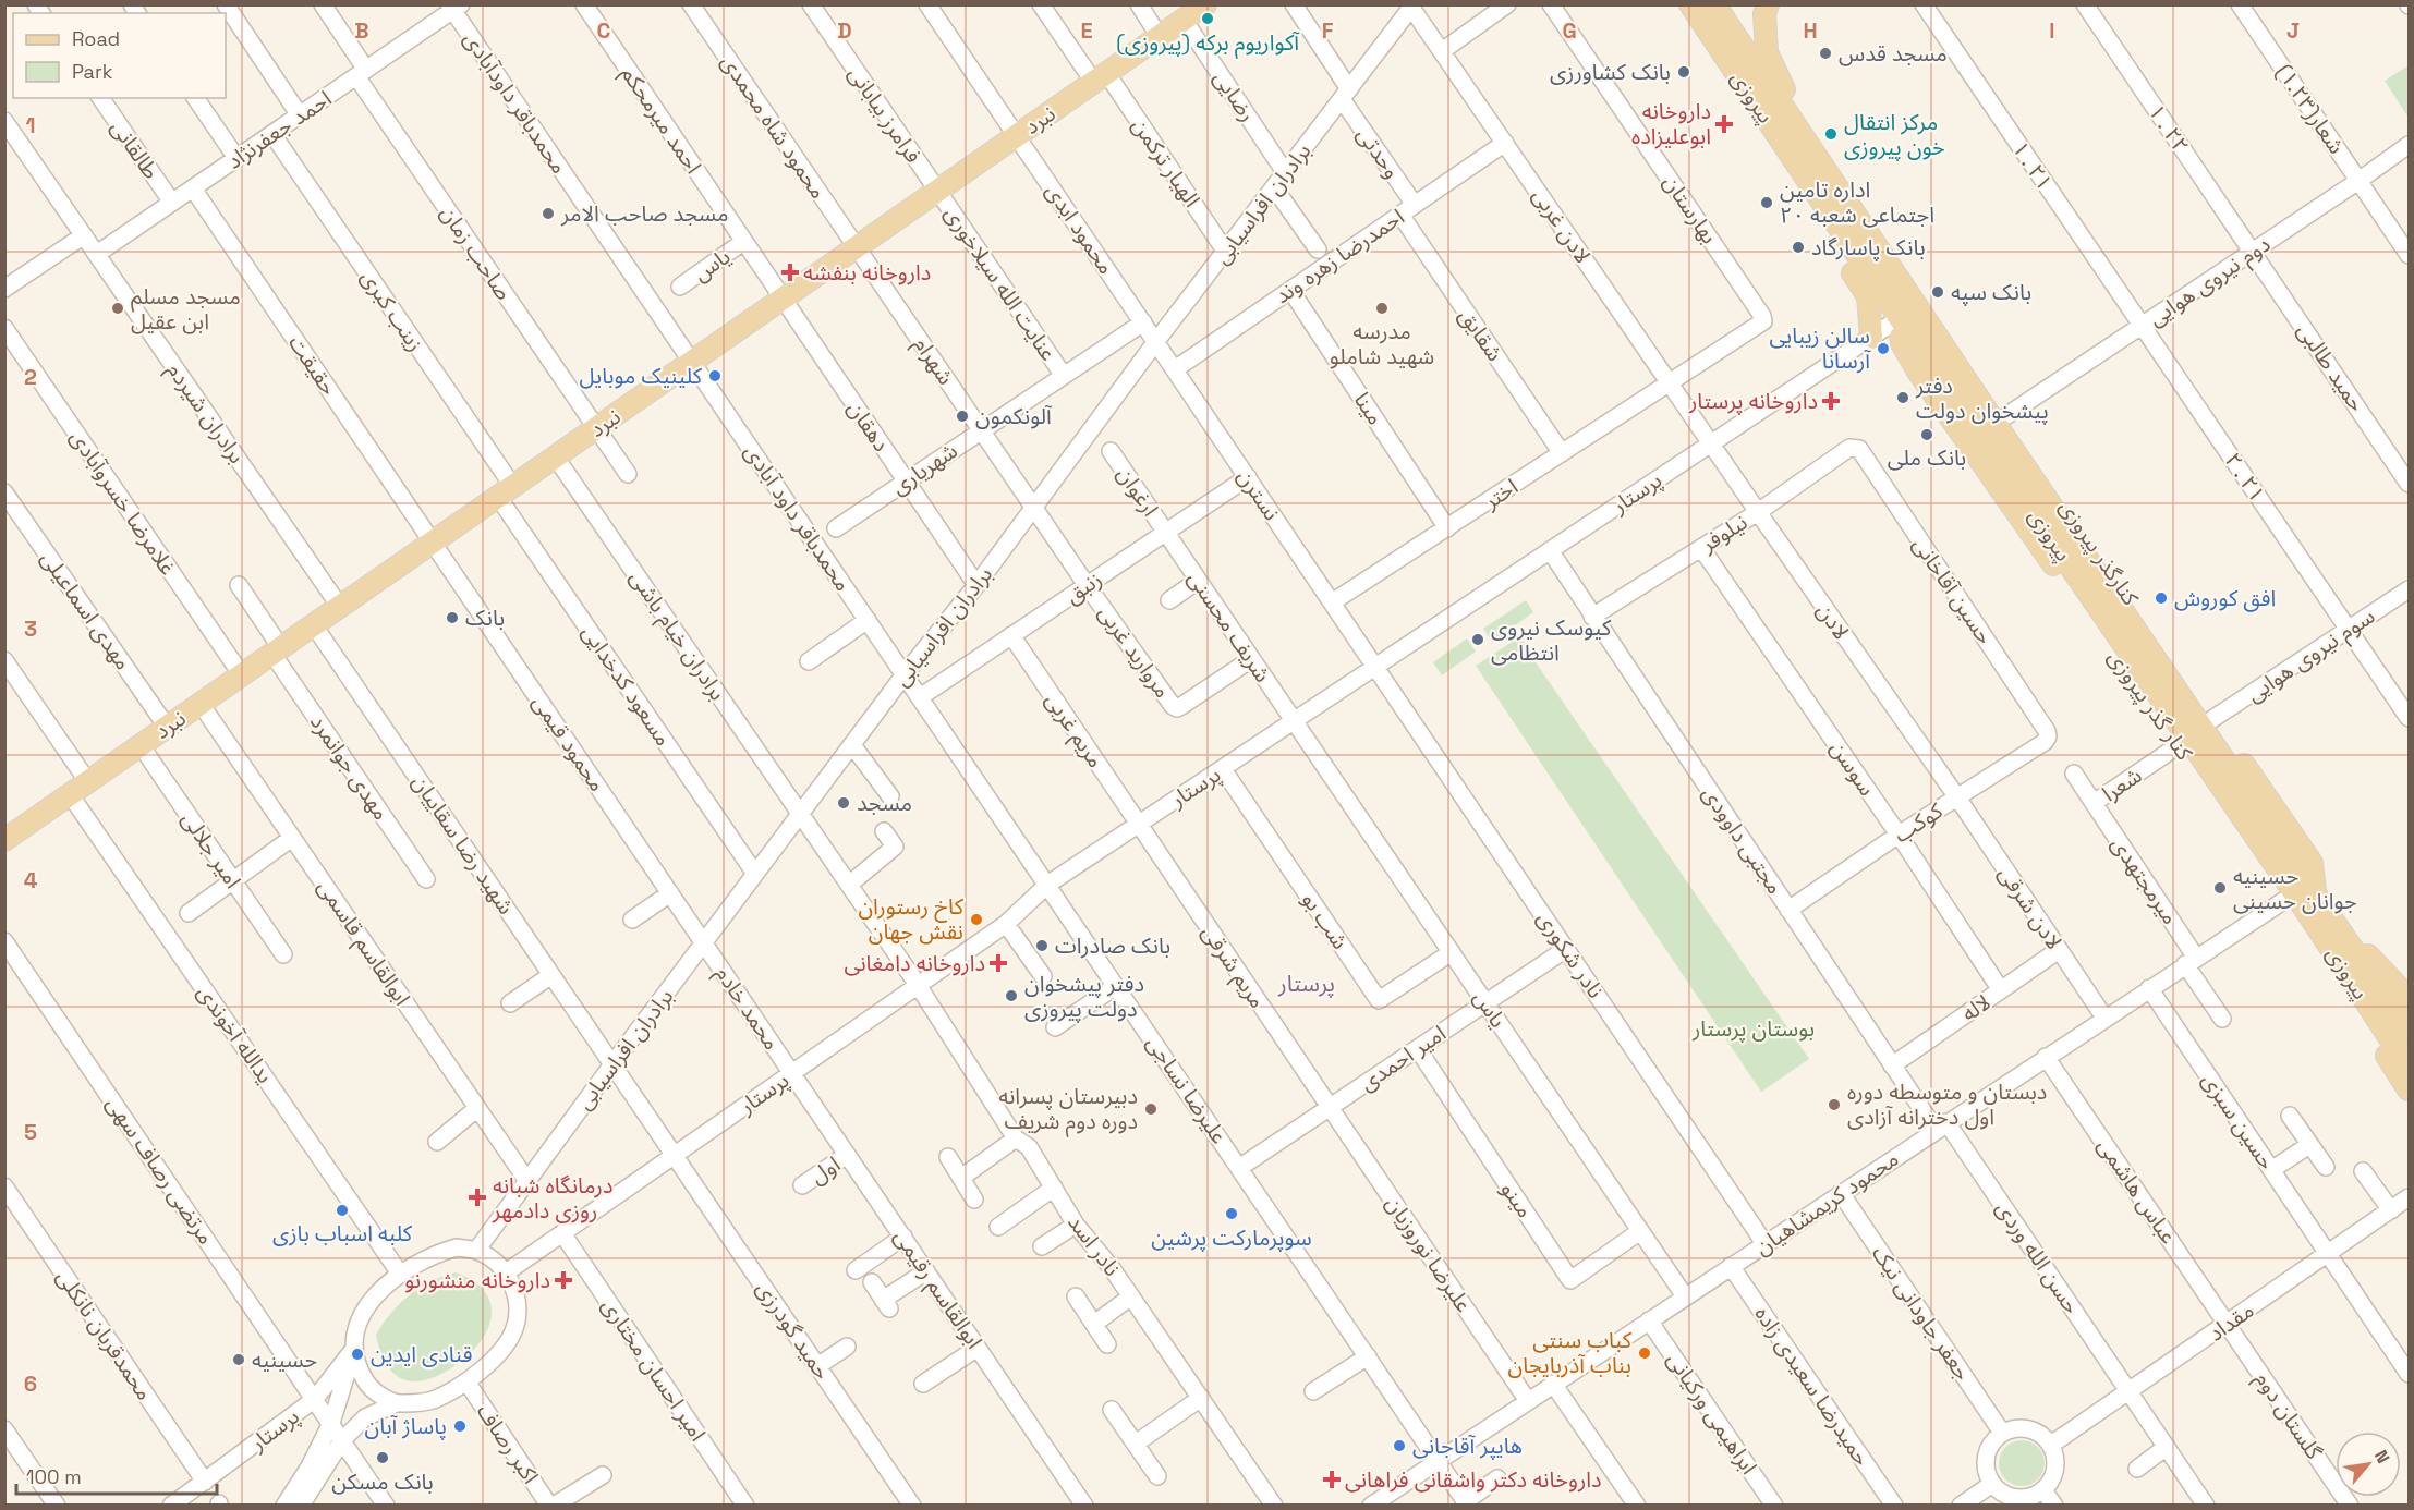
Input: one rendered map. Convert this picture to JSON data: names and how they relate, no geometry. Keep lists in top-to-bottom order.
{
  "streets": {
    "main road": [
      "پیروزی",
      "نبرد",
      "کنارگذر پیروزی",
      "کنار گذر پیروزی"
    ],
    "street": [
      "رضایی",
      "محمدباقر داودآبادی",
      "شعار(۱.۲۳)",
      "فرامرز بیابانی",
      "احمد میرمحکم",
      "محمود شاه محمدی",
      "۱ . ۲۲",
      "احمد جعفرنژاد",
      "طالقانی",
      "وحدتی",
      "الهیار ترکمن",
      "۱ . ۲۱",
      "برادران افراسیابی",
      "بهارستان",
      "لادن غربی",
      "محمود ابدی",
      "صاحب زمان",
      "احمدرضا زهره وند",
      "یاس",
      "دوم نیروی هوایی",
      "عنایت الله سیلاخوری",
      "زینب کبری",
      "شقایق",
      "شهرام",
      "حقیقت",
      "حمید طالبی",
      "مینا",
      "برادران شیردم",
      "دهقان",
      "شهریاری",
      "۲ . ۲۱",
      "ارغوان",
      "پرستار",
      "اختر",
      "نسترن",
      "غلامرضا خسروآبادی",
      "محمدباقر داود آبادی",
      "نیلوفر",
      "زنبق",
      "حسین آقاخانی",
      "مهدی اسماعیلی",
      "لادن",
      "شریف محسنی",
      "برادران خیام باشی",
      "مروارید غربی",
      "سوم نیروی هوایی",
      "مسعود کدخدایی",
      "مریم غربی",
      "محمود قیمی",
      "مهدی جوانمرد",
      "سوسن",
      "شعرا",
      "کوکب",
      "مجتبی داوودی",
      "شهید رضا سقاییان",
      "امیر جلالی",
      "میرمجتهدی",
      "لادن شرقی",
      "شب بو",
      "ابوالقاسم قاسمی",
      "نادر شکوری",
      "مریم شرقی",
      "محمد خادم",
      "لاله",
      "یدالله آخوندی",
      "امیر احمدی",
      "علیرضا نساجی",
      "حسین سبزی",
      "مرتضی رصاف سهی",
      "اول",
      "عباس هاشمی",
      "مینو",
      "محمود کریمشاهیان",
      "نادر اسد",
      "علیرضا نوروزیان",
      "حسن الله وردی",
      "ابوالقاسم رقیمی",
      "جعفر جاودانی نیک",
      "مقداد",
      "حمید گودرزی",
      "محمدقربان نانکلی",
      "امیر احسان مختاری",
      "حمیدرضا سعیدی زاده",
      "ابراهیمی ورکیانی",
      "گلستان دوم",
      "اکبر رصاف"
    ]
  },
  "crossings": [
    ["رضایی", "نبرد"],
    ["رضایی", "برادران افراسیابی"],
    ["پیروزی", "پرستار"],
    ["پیروزی", "کنارگذر پیروزی"],
    ["پیروزی", "کنار گذر پیروزی"],
    ["پیروزی", "شعرا"],
    ["محمدباقر داودآبادی", "نبرد"],
    ["محمدباقر داودآبادی", "احمد جعفرنژاد"],
    ["محمدباقر داودآبادی", "محمدباقر داود آبادی"],
    ["شعار(۱.۲۳)", "دوم نیروی هوایی"],
    ["فرامرز بیابانی", "نبرد"],
    ["فرامرز بیابانی", "عنایت الله سیلاخوری"],
    ["احمد میرمحکم", "نبرد"],
    ["احمد میرمحکم", "یاس"],
    ["احمد میرمحکم", "دهقان"],
    ["نبرد", "محمود شاه محمدی"],
    ["نبرد", "الهیار ترکمن"],
    ["نبرد", "محمود ابدی"],
    ["نبرد", "صاحب زمان"],
    ["نبرد", "عنایت الله سیلاخوری"],
    ["نبرد", "زینب کبری"],
    ["نبرد", "شهرام"],
    ["نبرد", "حقیقت"],
    ["نبرد", "برادران شیردم"],
    ["نبرد", "دهقان"],
    ["نبرد", "غلامرضا خسروآبادی"],
    ["نبرد", "محمدباقر داود آبادی"],
    ["نبرد", "مهدی اسماعیلی"],
    ["نبرد", "برادران خیام باشی"],
    ["نبرد", "مسعود کدخدایی"],
    ["نبرد", "محمود قیمی"],
    ["نبرد", "مهدی جوانمرد"],
    ["نبرد", "شهید رضا سقاییان"],
    ["نبرد", "امیر جلالی"],
    ["نبرد", "ابوالقاسم قاسمی"],
    ["نبرد", "یدالله آخوندی"],
    ["محمود شاه محمدی", "شهرام"],
    ["۱ . ۲۲", "دوم نیروی هوایی"],
    ["۱ . ۲۲", "حمید طالبی"],
    ["احمد جعفرنژاد", "طالقانی"],
    ["احمد جعفرنژاد", "صاحب زمان"],
    ["احمد جعفرنژاد", "زینب کبری"],
    ["احمد جعفرنژاد", "حقیقت"],
    ["احمد جعفرنژاد", "برادران شیردم"],
    ["وحدتی", "برادران افراسیابی"],
    ["وحدتی", "احمدرضا زهره وند"],
    ["الهیار ترکمن", "برادران افراسیابی"],
    ["۱ . ۲۱", "دوم نیروی هوایی"],
    ["۱ . ۲۱", "۲ . ۲۱"],
    ["برادران افراسیابی", "لادن غربی"],
    ["برادران افراسیابی", "شهرام"],
    ["برادران افراسیابی", "دهقان"],
    ["برادران افراسیابی", "پرستار"],
    ["برادران افراسیابی", "نسترن"],
    ["برادران افراسیابی", "محمدباقر داود آبادی"],
    ["برادران افراسیابی", "برادران خیام باشی"],
    ["برادران افراسیابی", "مسعود کدخدایی"],
    ["برادران افراسیابی", "محمود قیمی"],
    ["برادران افراسیابی", "شهید رضا سقاییان"],
    ["برادران افراسیابی", "ابوالقاسم قاسمی"],
    ["برادران افراسیابی", "محمد خادم"],
    ["برادران افراسیابی", "یدالله آخوندی"],
    ["برادران افراسیابی", "علیرضا نساجی"],
    ["برادران افراسیابی", "حمید گودرزی"],
    ["برادران افراسیابی", "اکبر رصاف"],
    ["بهارستان", "لادن غربی"],
    ["بهارستان", "اختر"],
    ["لادن غربی", "احمدرضا زهره وند"],
    ["لادن غربی", "پرستار"],
    ["لادن غربی", "اختر"],
    ["لادن غربی", "لادن"],
    ["محمود ابدی", "شهریاری"],
    ["محمود ابدی", "نسترن"],
    ["احمدرضا زهره وند", "شقایق"],
    ["احمدرضا زهره وند", "مینا"],
    ["احمدرضا زهره وند", "نسترن"],
    ["یاس", "پرستار"],
    ["یاس", "شریف محسنی"],
    ["یاس", "شب بو"],
    ["یاس", "امیر احمدی"],
    ["یاس", "مینو"],
    ["یاس", "محمود کریمشاهیان"],
    ["دوم نیروی هوایی", "حمید طالبی"],
    ["دوم نیروی هوایی", "۲ . ۲۱"],
    ["دوم نیروی هوایی", "کنارگذر پیروزی"],
    ["عنایت الله سیلاخوری", "شهریاری"],
    ["زینب کبری", "مسعود کدخدایی"],
    ["شقایق", "اختر"],
    ["شهرام", "شهریاری"],
    ["شهرام", "زنبق"],
    ["شهرام", "مروارید غربی"],
    ["حقیقت", "محمود قیمی"],
    ["مینا", "اختر"],
    ["دهقان", "شهریاری"],
    ["شهریاری", "نسترن"],
    ["۲ . ۲۱", "سوم نیروی هوایی"],
    ["ارغوان", "زنبق"],
    ["ارغوان", "شریف محسنی"],
    ["پرستار", "نسترن"],
    ["پرستار", "لادن"],
    ["پرستار", "شریف محسنی"],
    ["پرستار", "مریم غربی"],
    ["پرستار", "مجتبی داوودی"],
    ["پرستار", "شب بو"],
    ["پرستار", "نادر شکوری"],
    ["پرستار", "مریم شرقی"],
    ["پرستار", "محمد خادم"],
    ["پرستار", "یدالله آخوندی"],
    ["پرستار", "علیرضا نساجی"],
    ["پرستار", "مرتضی رصاف سهی"],
    ["پرستار", "نادر اسد"],
    ["پرستار", "ابوالقاسم رقیمی"],
    ["پرستار", "حمید گودرزی"],
    ["پرستار", "محمدقربان نانکلی"],
    ["پرستار", "امیر احسان مختاری"],
    ["پرستار", "اکبر رصاف"],
    ["اختر", "نسترن"],
    ["نسترن", "زنبق"],
    ["نسترن", "نادر شکوری"],
    ["محمدباقر داود آبادی", "علیرضا نساجی"],
    ["نیلوفر", "حسین آقاخانی"],
    ["نیلوفر", "لادن"],
    ["نیلوفر", "سوسن"],
    ["نیلوفر", "مجتبی داوودی"],
    ["کنارگذر پیروزی", "سوم نیروی هوایی"],
    ["زنبق", "شریف محسنی"],
    ["زنبق", "مروارید غربی"],
    ["زنبق", "مریم غربی"],
    ["زنبق", "علیرضا نساجی"],
    ["حسین آقاخانی", "کوکب"],
    ["لادن", "کوکب"],
    ["لادن", "لادن شرقی"],
    ["شریف محسنی", "مروارید غربی"],
    ["برادران خیام باشی", "نادر اسد"],
    ["کنار گذر پیروزی", "شعرا"],
    ["کنار گذر پیروزی", "محمود کریمشاهیان"],
    ["مریم غربی", "مریم شرقی"],
    ["محمود قیمی", "محمد خادم"],
    ["سوسن", "کوکب"],
    ["سوسن", "لاله"],
    ["شعرا", "میرمجتهدی"],
    ["کوکب", "مجتبی داوودی"],
    ["کوکب", "لادن شرقی"],
    ["مجتبی داوودی", "لاله"],
    ["مجتبی داوودی", "محمود کریمشاهیان"],
    ["مجتبی داوودی", "حسن الله وردی"],
    ["شهید رضا سقاییان", "حمید گودرزی"],
    ["میرمجتهدی", "محمود کریمشاهیان"],
    ["لادن شرقی", "لاله"],
    ["لادن شرقی", "محمود کریمشاهیان"],
    ["نادر شکوری", "امیر احمدی"],
    ["نادر شکوری", "محمود کریمشاهیان"],
    ["مریم شرقی", "امیر احمدی"],
    ["مریم شرقی", "علیرضا نوروزیان"],
    ["محمد خادم", "ابوالقاسم رقیمی"],
    ["یدالله آخوندی", "اکبر رصاف"],
    ["امیر احمدی", "علیرضا نساجی"],
    ["امیر احمدی", "مینو"],
    ["امیر احمدی", "علیرضا نوروزیان"],
    ["علیرضا نساجی", "محمود کریمشاهیان"],
    ["حسین سبزی", "محمود کریمشاهیان"],
    ["حسین سبزی", "مقداد"],
    ["اول", "ابوالقاسم رقیمی"],
    ["عباس هاشمی", "محمود کریمشاهیان"],
    ["عباس هاشمی", "مقداد"],
    ["عباس هاشمی", "گلستان دوم"],
    ["محمود کریمشاهیان", "علیرضا نوروزیان"],
    ["محمود کریمشاهیان", "حسن الله وردی"],
    ["محمود کریمشاهیان", "جعفر جاودانی نیک"],
    ["محمود کریمشاهیان", "حمیدرضا سعیدی زاده"],
    ["محمود کریمشاهیان", "ابراهیمی ورکیانی"],
    ["حسن الله وردی", "مقداد"],
    ["جعفر جاودانی نیک", "مقداد"],
    ["مقداد", "گلستان دوم"]
  ],
  "districts": ["پرستار"],
  "parks": ["بوستان پرستار"],
  "places": {
    "other": [
      "آکواریوم برکه (پیروزی)",
      "مسجد قدس",
      "بانک کشاورزی",
      "مرکز انتقال خون پیروزی",
      "اداره تامین اجتماعی شعبه ۲۰",
      "مسجد صاحب الامر",
      "بانک پاسارگاد",
      "بانک سپه",
      "مسجد مسلم ابن عقیل",
      "مدرسه شهید شاملو",
      "سالن زیبایی آرسانا",
      "کلینیک موبایل",
      "دفتر پیشخوان دولت",
      "آلونکمون",
      "بانک ملی",
      "افق کوروش",
      "بانک",
      "کیوسک نیروی انتظامی",
      "مسجد",
      "حسینیه جوانان حسینی",
      "کاخ رستوران نقش جهان",
      "بانک صادرات",
      "دفتر پیشخوان دولت پیروزی",
      "دبستان و متوسطه دوره اول دخترانه آزادی",
      "دبیرستان پسرانه دوره دوم شریف",
      "کلبه اسباب بازی",
      "سوپرمارکت پرشین",
      "کباب سنتی بناب آذربایجان",
      "قنادی ایدین",
      "حسینیه",
      "پاساژ آبان",
      "هایپر آقاجانی",
      "بانک مسکن"
    ],
    "health": [
      "داروخانه ابوعلیزاده",
      "داروخانه بنفشه",
      "داروخانه پرستار",
      "داروخانه دامغانی",
      "درمانگاه شبانه روزی دادمهر",
      "داروخانه منشورنو",
      "داروخانه دکتر واشقانی فراهانی"
    ]
  },
  "legend": ["Road", "Park"],
  "scale_bar": "100 m",
  "north": "top right",
  "grid": {
    "columns": [
      "B",
      "C",
      "D",
      "E",
      "F",
      "G",
      "H",
      "I",
      "J"
    ],
    "rows": [
      "1",
      "2",
      "3",
      "4",
      "5",
      "6"
    ]
  }
}
